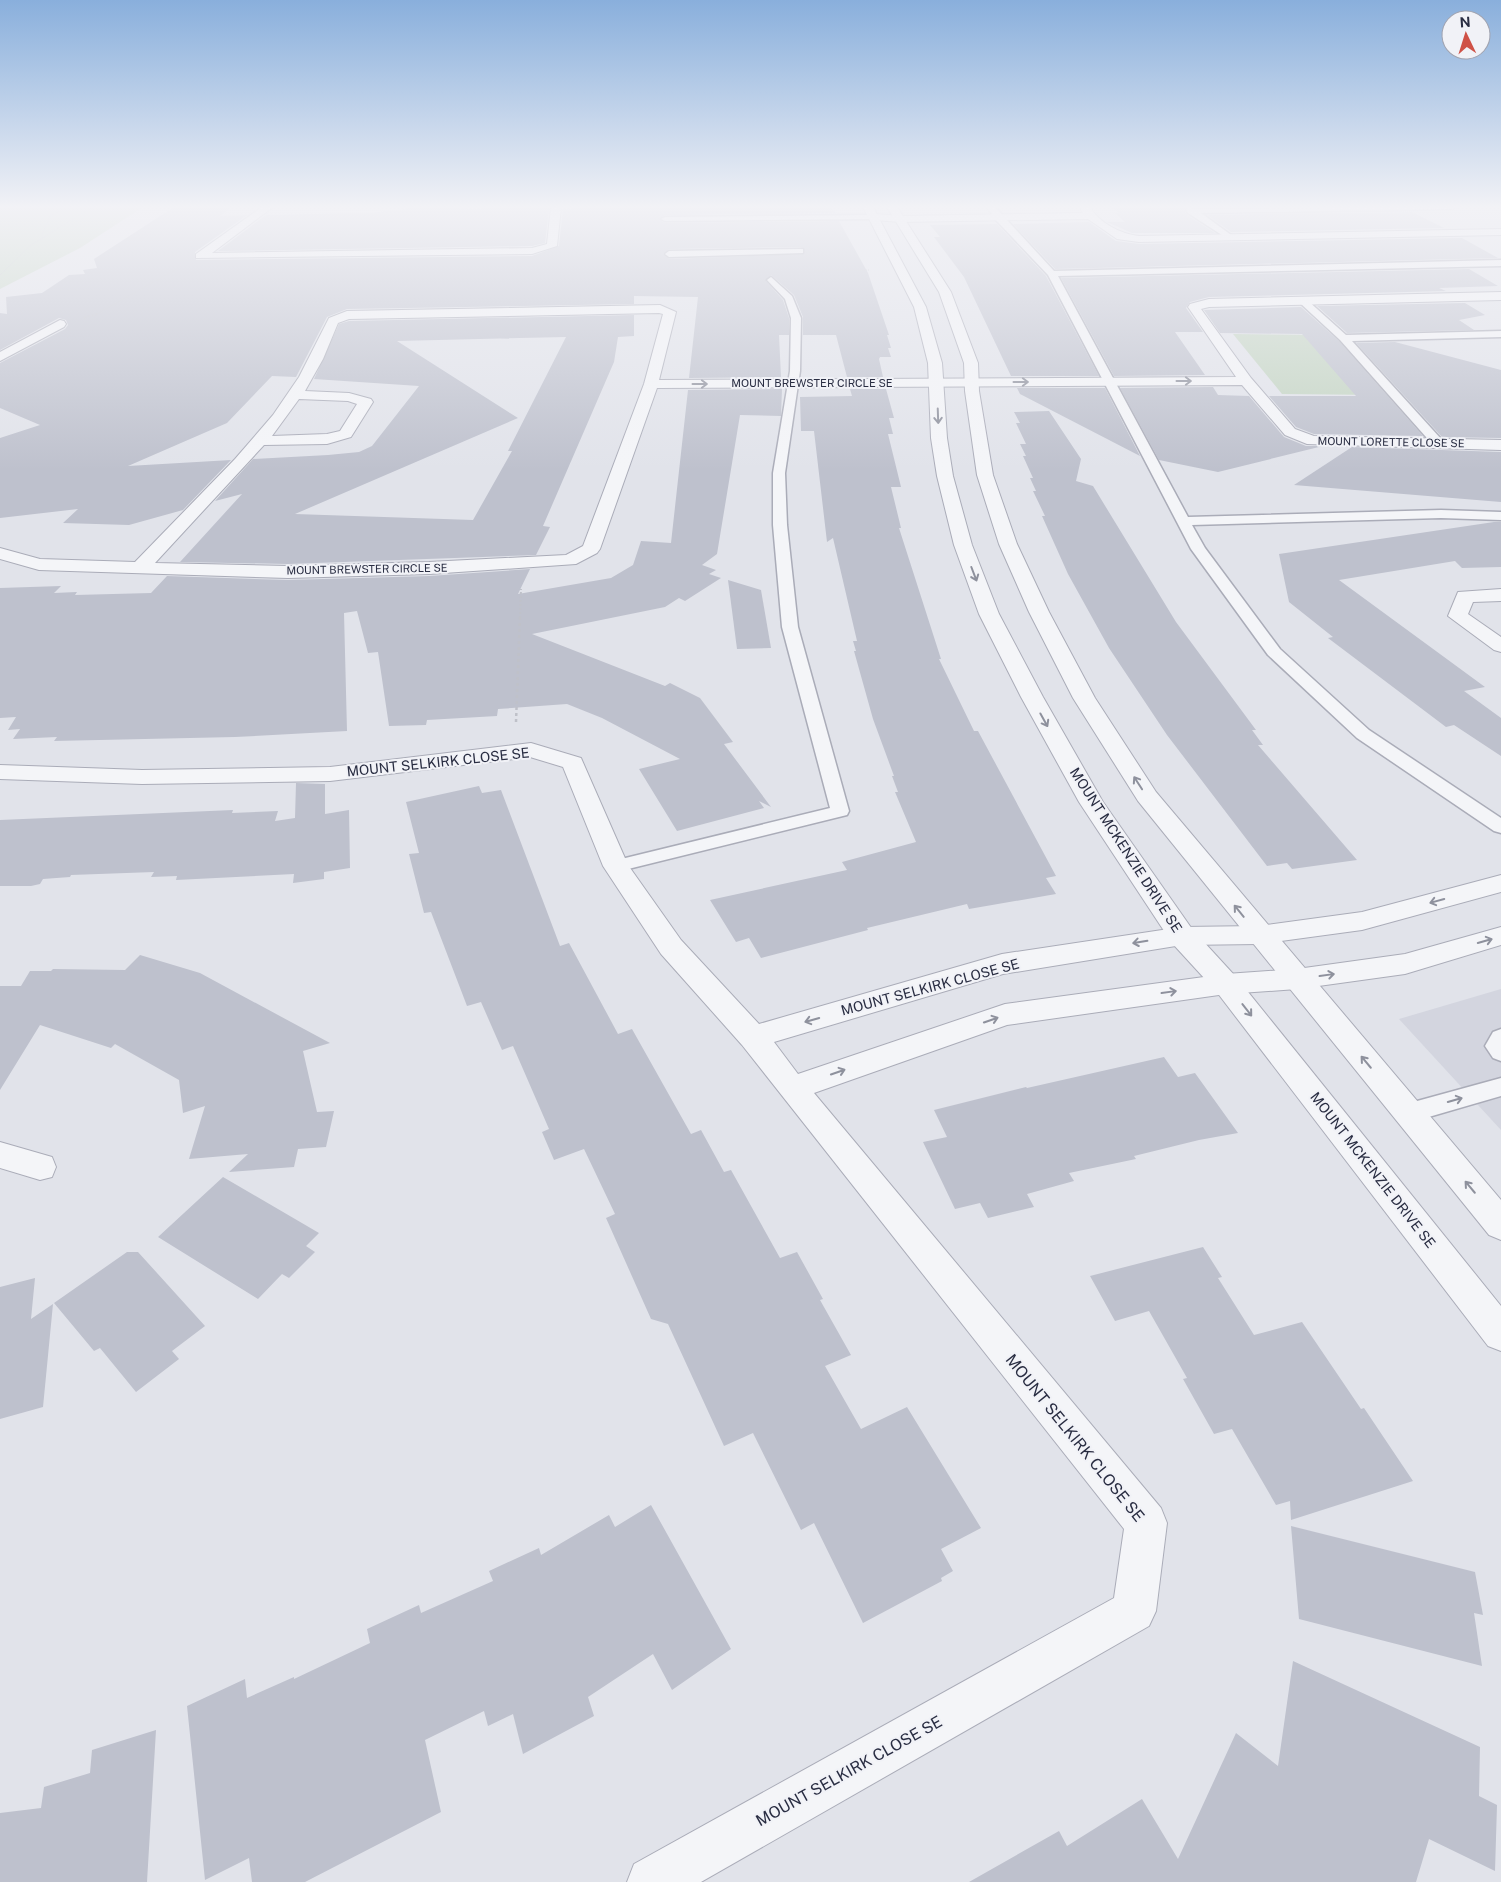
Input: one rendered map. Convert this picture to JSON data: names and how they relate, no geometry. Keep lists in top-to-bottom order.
{
  "streets": {
    "street": [
      "MOUNT BREWSTER CIRCLE SE",
      "MOUNT LORETTE CLOSE SE",
      "MOUNT SELKIRK CLOSE SE",
      "MOUNT MCKENZIE DRIVE SE"
    ]
  },
  "crossings": [
    ["MOUNT BREWSTER CIRCLE SE", "MOUNT MCKENZIE DRIVE SE"],
    ["MOUNT SELKIRK CLOSE SE", "MOUNT MCKENZIE DRIVE SE"]
  ],
  "north": "top"
}
